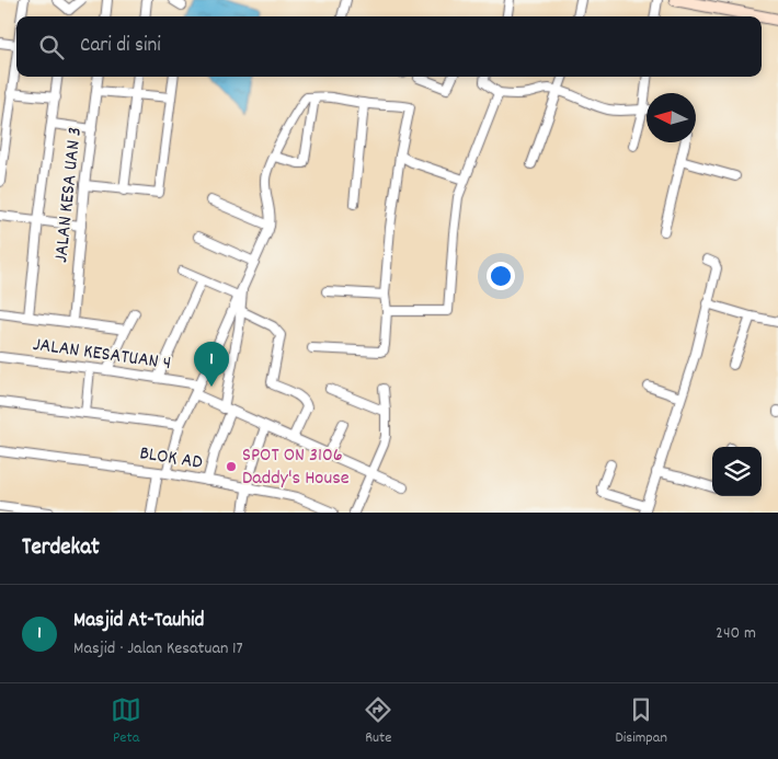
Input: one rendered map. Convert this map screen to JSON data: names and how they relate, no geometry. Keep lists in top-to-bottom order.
{
  "streets": {
    "street": ["JALAN KESA UAN 3", "JALAN KESATUAN 4", "BLOK AD"]
  },
  "places": ["SPOT ON 3106 Daddy's House"],
  "north": "left",
  "page": {
    "search": "Cari di sini",
    "pins": "1",
    "heading": "Terdekat",
    "list": [
      {
        "mark": "1",
        "name": "Masjid At-Tauhid",
        "note": "Masjid · Jalan Kesatuan 17",
        "value": "240 m"
      }
    ],
    "nav": ["Peta", "Rute", "Disimpan"]
  }
}
